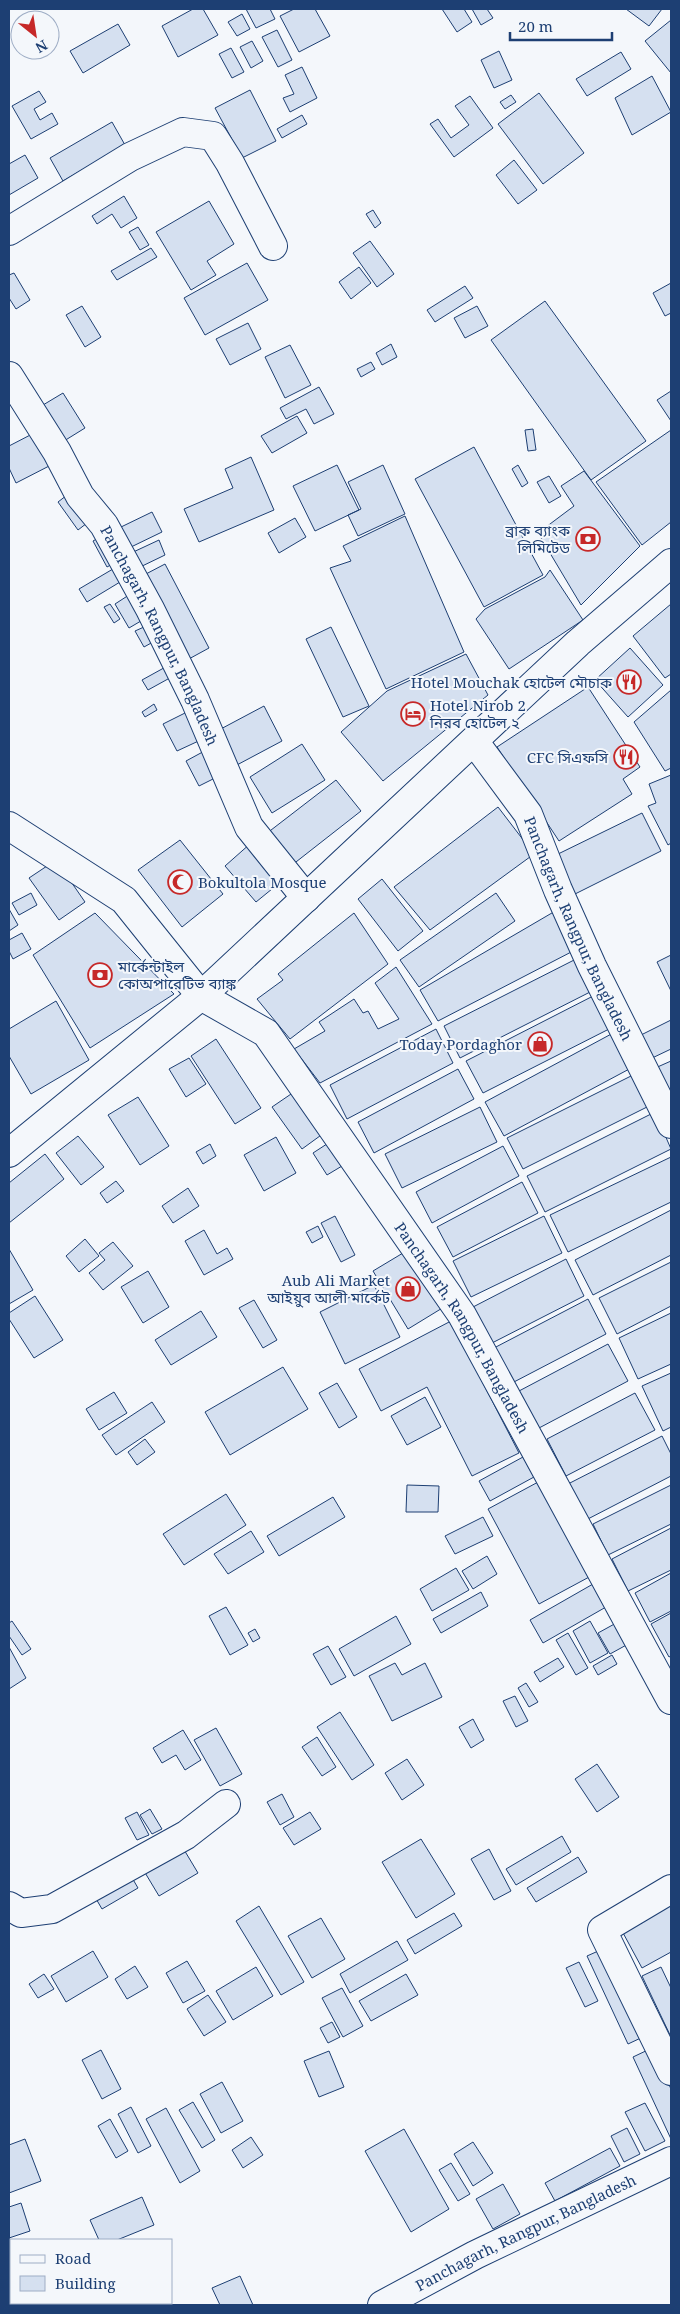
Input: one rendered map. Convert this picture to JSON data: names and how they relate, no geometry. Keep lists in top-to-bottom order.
{
  "streets": {
    "street": ["Panchagarh, Rangpur, Bangladesh"]
  },
  "places": {
    "bank": ["ব্রাক ব্যাংক লিমিটেড", "মার্কেন্টাইল কোঅপারেটিভ ব্যাঙ্ক"],
    "restaurant": ["Hotel Mouchak হোটেল মৌচাক", "CFC সিএফসি"],
    "hotel": ["Hotel Nirob 2 নিরব হোটেল ২"],
    "mosque": ["Bokultola Mosque"],
    "shop": ["Today Pordaghor", "Aub Ali Market আইয়ুব আলী মার্কেট"]
  },
  "legend": ["Road", "Building"],
  "scale_bar": "20 m",
  "north": "bottom right"
}
